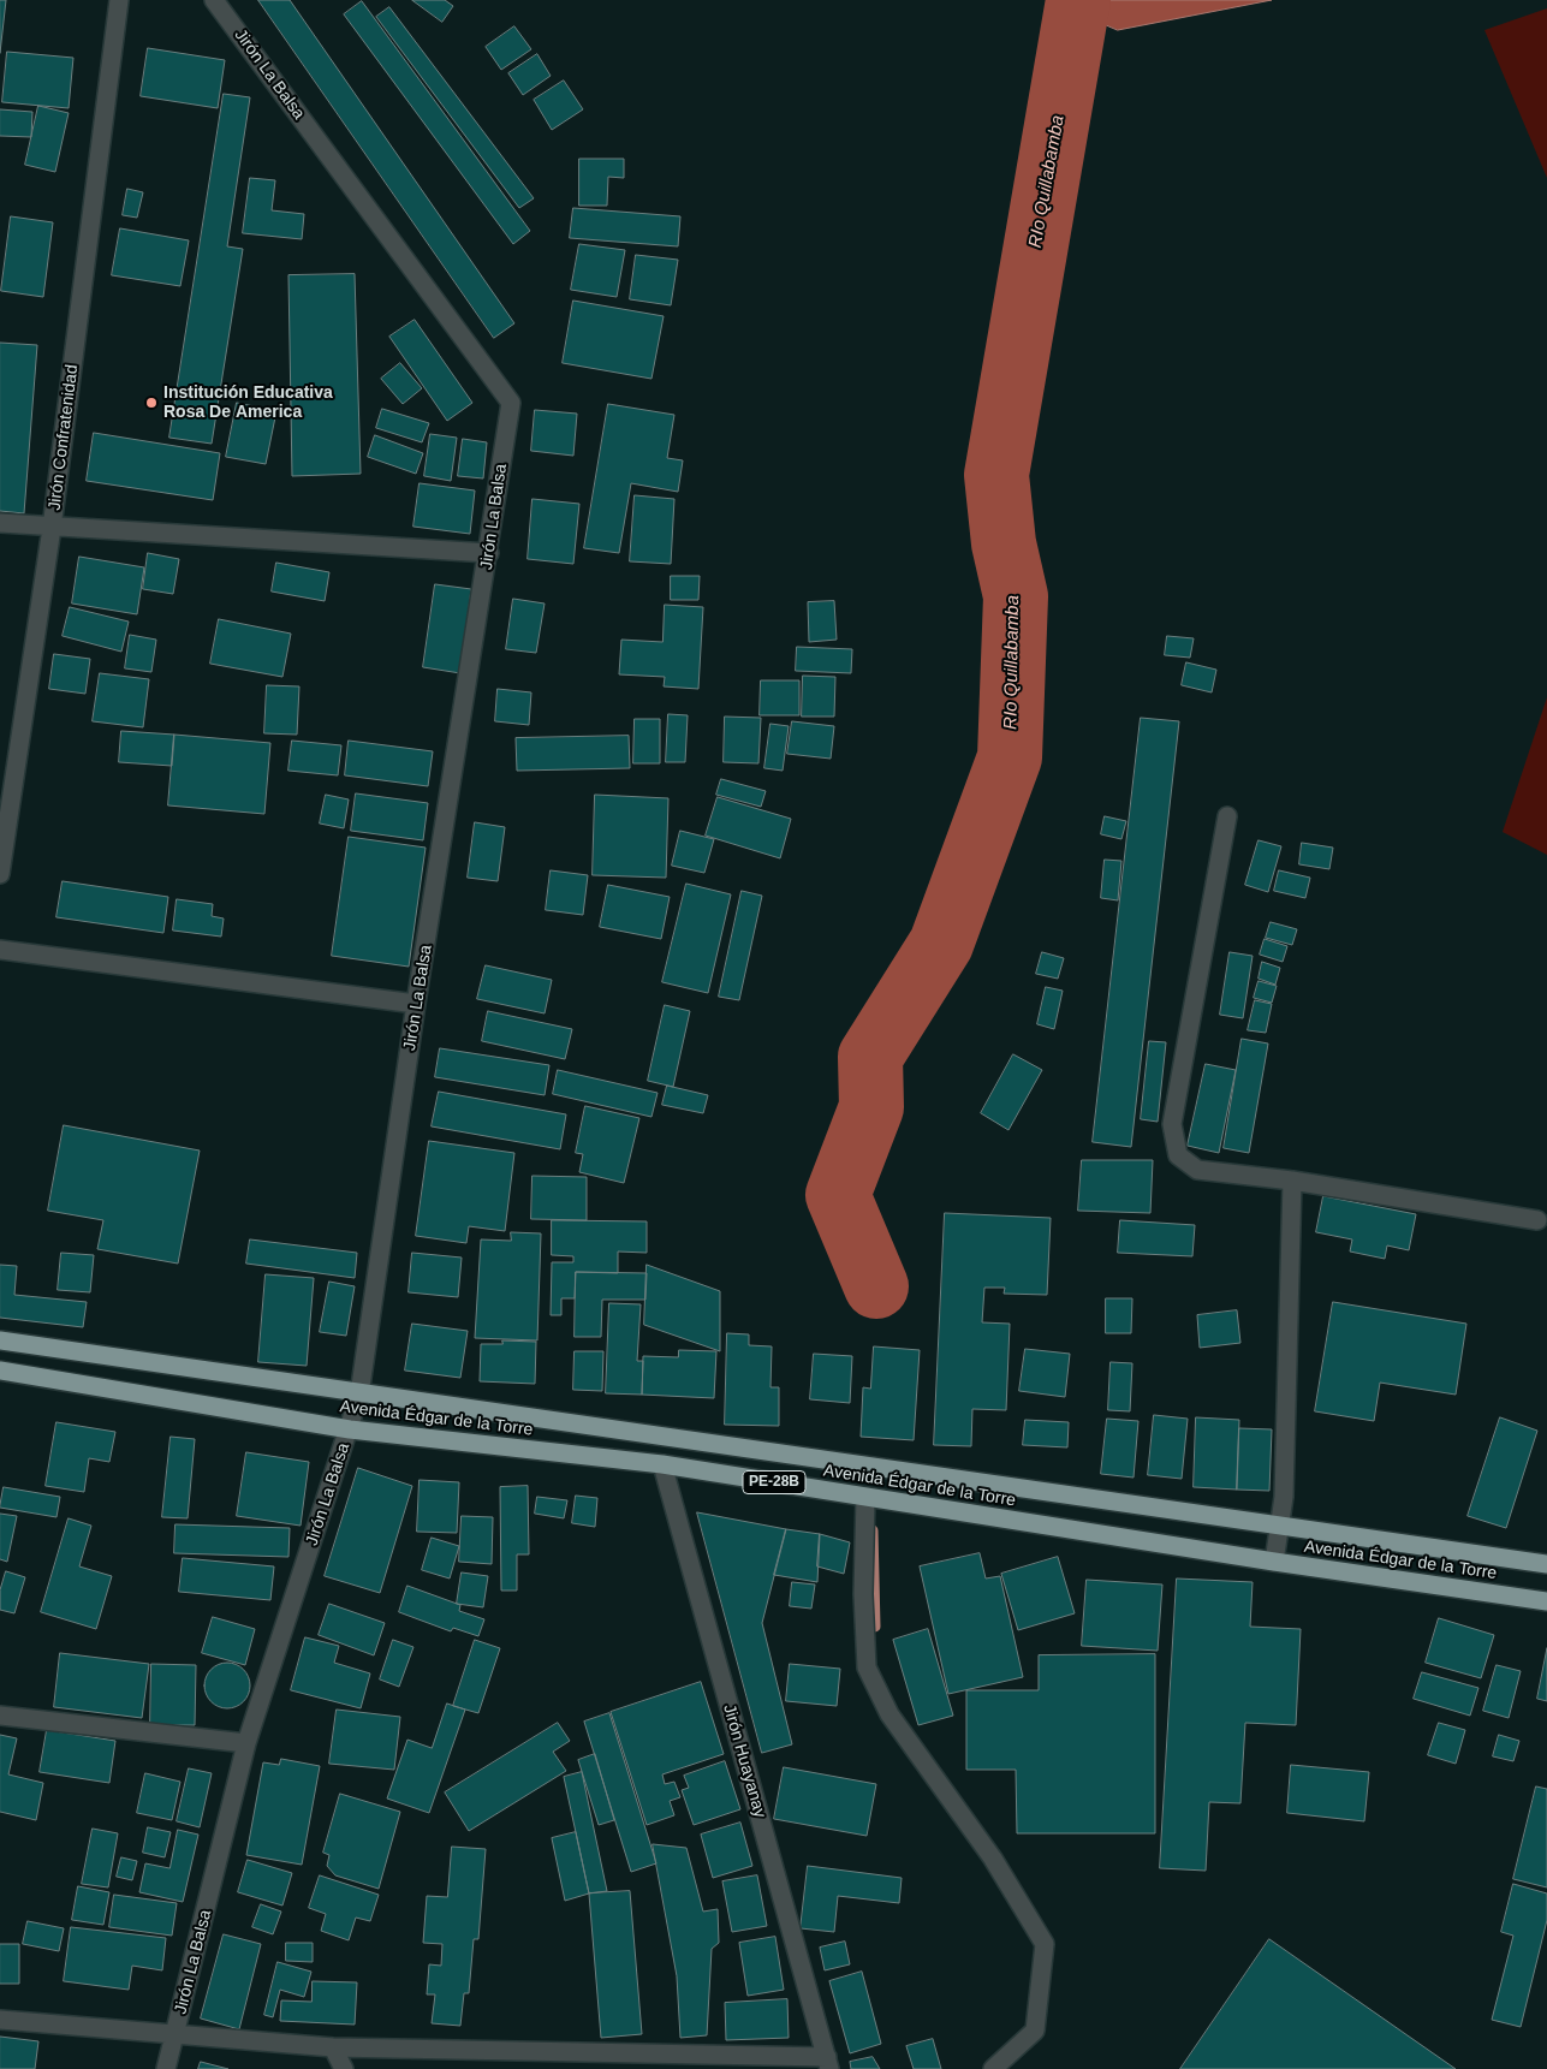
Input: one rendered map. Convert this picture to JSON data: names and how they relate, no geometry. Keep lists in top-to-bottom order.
{
  "streets": {
    "highway": ["Avenida Édgar de la Torre", "PE-28B"],
    "street": ["Jirón La Balsa", "Jirón Confratenidad", "Jirón Huayanay"]
  },
  "crossings": [
    ["Jirón La Balsa", "Avenida Édgar de la Torre"],
    ["Avenida Édgar de la Torre", "Jirón Huayanay"]
  ],
  "water": ["RIo Quillabamba"],
  "places": ["Institución Educativa Rosa De America"]
}
